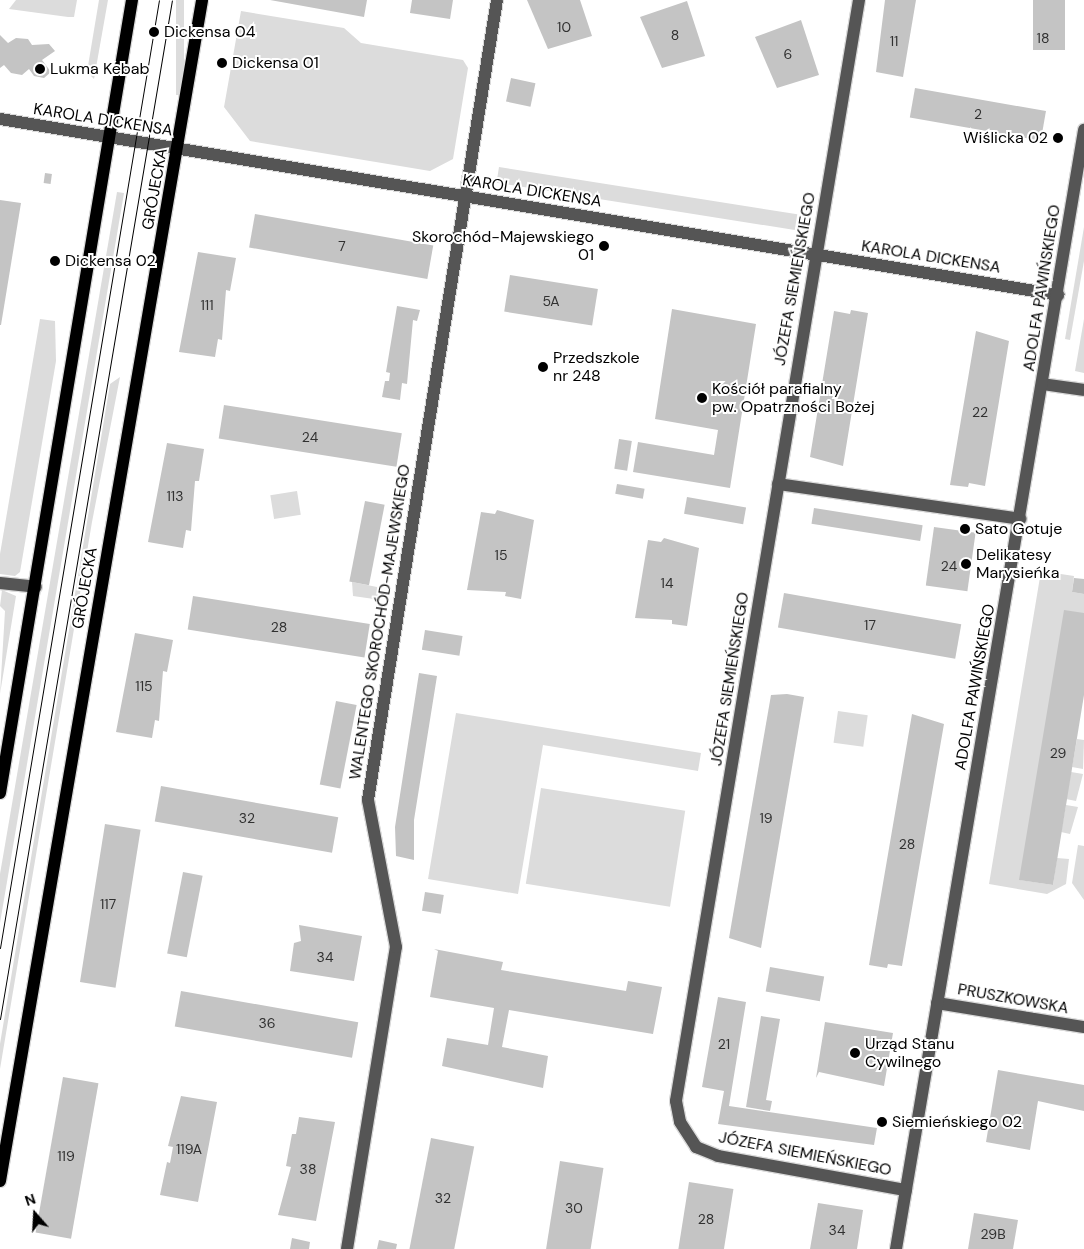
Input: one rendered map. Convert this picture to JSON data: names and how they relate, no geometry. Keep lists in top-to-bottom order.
{
  "streets": {
    "main road": ["GRÓJECKA"],
    "street": [
      "KAROLA DICKENSA",
      "JÓZEFA SIEMIEŃSKIEGO",
      "ADOLFA PAWIŃSKIEGO",
      "WALENTEGO SKOROCHÓD-MAJEWSKIEGO",
      "PRUSZKOWSKA"
    ]
  },
  "crossings": [
    ["KAROLA DICKENSA", "GRÓJECKA"],
    ["KAROLA DICKENSA", "JÓZEFA SIEMIEŃSKIEGO"],
    ["KAROLA DICKENSA", "ADOLFA PAWIŃSKIEGO"],
    ["KAROLA DICKENSA", "WALENTEGO SKOROCHÓD-MAJEWSKIEGO"],
    ["JÓZEFA SIEMIEŃSKIEGO", "ADOLFA PAWIŃSKIEGO"],
    ["ADOLFA PAWIŃSKIEGO", "PRUSZKOWSKA"]
  ],
  "places": [
    "Dickensa 04",
    "Dickensa 01",
    "Lukma Kebab",
    "Wiślicka 02",
    "Skorochód-Majewskiego 01",
    "Dickensa 02",
    "Przedszkole nr 248",
    "Kościół parafialny pw. Opatrzności Bożej",
    "Sato Gotuje",
    "Delikatesy Marysieńka",
    "Urząd Stanu Cywilnego",
    "Siemieńskiego 02"
  ],
  "house_numbers": [
    "10",
    "8",
    "18",
    "11",
    "6",
    "2",
    "7",
    "5A",
    "111",
    "22",
    "24",
    "113",
    "15",
    "24",
    "14",
    "17",
    "28",
    "115",
    "29",
    "32",
    "19",
    "28",
    "117",
    "34",
    "36",
    "21",
    "119A",
    "119",
    "38",
    "32",
    "30",
    "28",
    "34",
    "29B"
  ],
  "north": "top"
}
